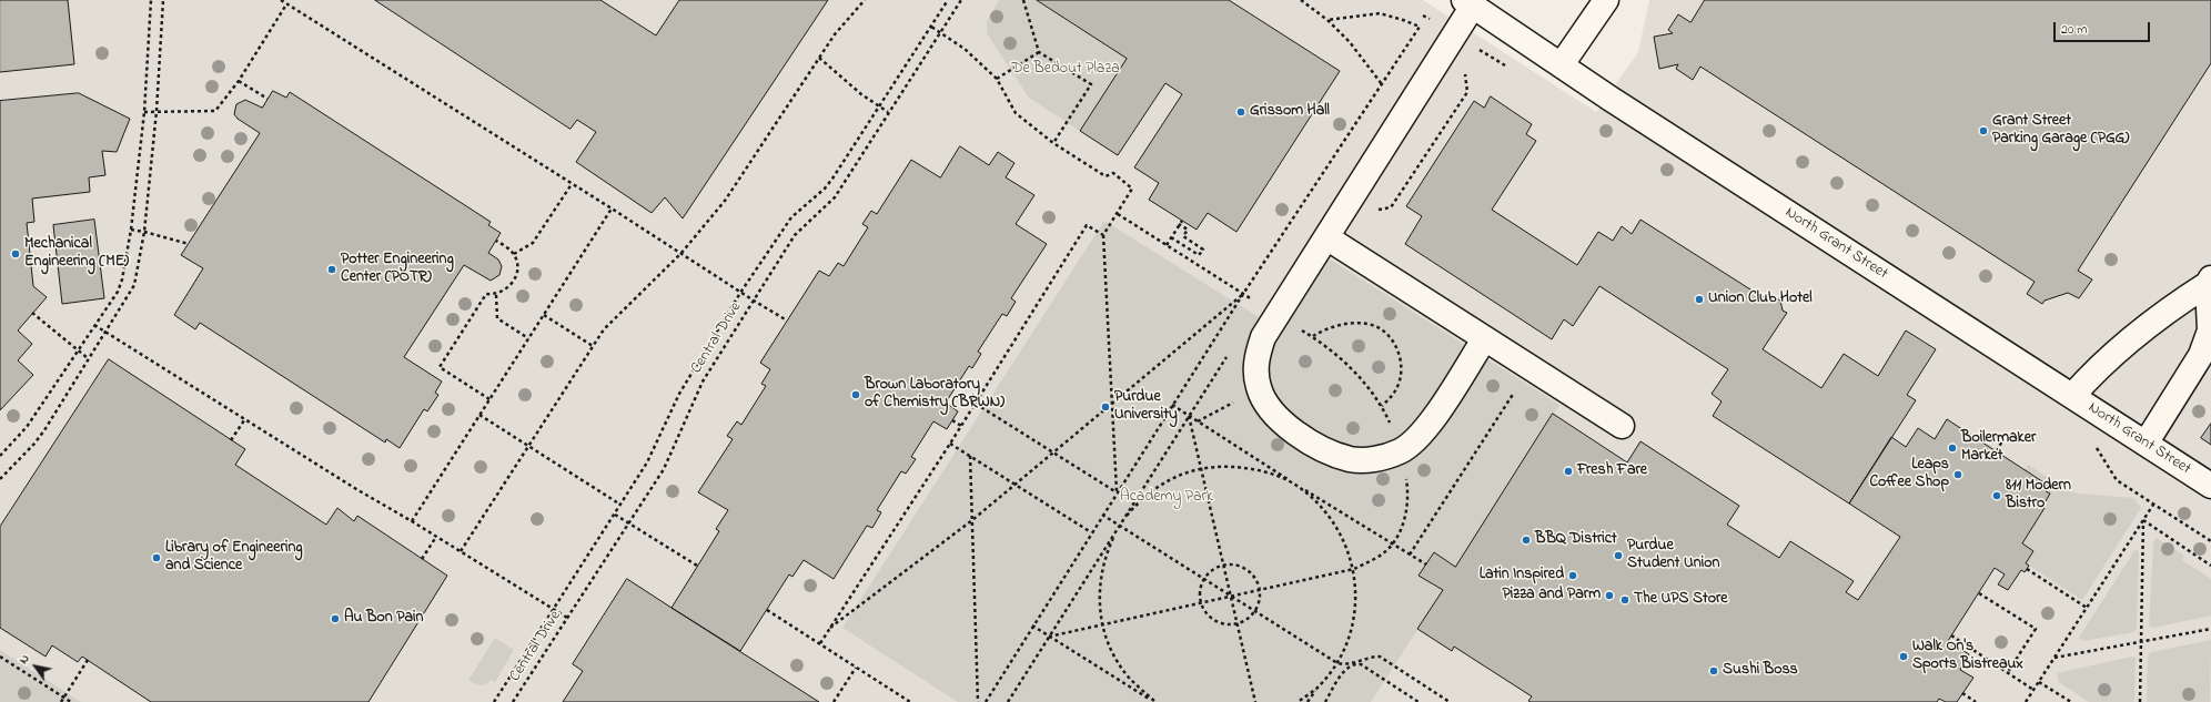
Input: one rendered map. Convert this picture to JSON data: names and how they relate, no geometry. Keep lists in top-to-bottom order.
{
  "streets": {
    "street": ["North Grant Street"],
    "path": ["Central Drive"]
  },
  "parks": ["De Bedout Plaza", "Academy Park"],
  "places": [
    "Grissom Hall",
    "Grant Street Parking Garage (PGG)",
    "Mechanical Engineering (ME)",
    "Potter Engineering Center (POTR)",
    "Union Club Hotel",
    "Brown Laboratory of Chemistry (BRWN)",
    "Purdue University",
    "Boilermaker Market",
    "Fresh Fare",
    "Leaps Coffee Shop",
    "811 Modern Bistro",
    "BBQ District",
    "Purdue Student Union",
    "Library of Engineering and Science",
    "Latin Inspired",
    "Pizza and Parm",
    "The UPS Store",
    "Au Bon Pain",
    "Walk On's Sports Bistreaux",
    "Sushi Boss"
  ],
  "scale_bar": "20 m",
  "north": "top left"
}
